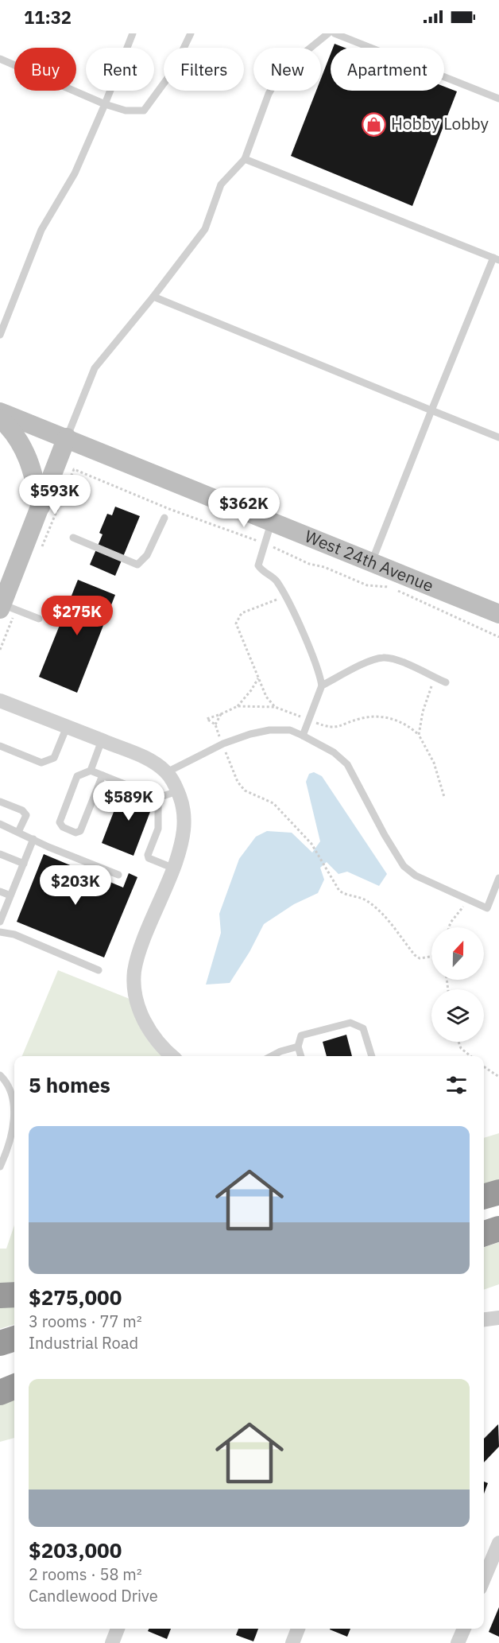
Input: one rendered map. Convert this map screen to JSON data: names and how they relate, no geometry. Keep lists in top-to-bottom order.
{
  "streets": {
    "street": ["West 24th Avenue"]
  },
  "places": {
    "shop": ["Hobby Lobby"]
  },
  "north": "top",
  "page": {
    "status": "11:32",
    "chip": [
      "Buy",
      "Rent",
      "Filters",
      "New",
      "Apartment"
    ],
    "price": [
      "$593K",
      "$362K",
      "$275K",
      "$589K",
      "$203K"
    ],
    "heading": "5 homes",
    "list": [
      {
        "name": "$275,000",
        "note": "3 rooms · 77 m² · Industrial Road"
      },
      {
        "name": "$203,000",
        "note": "2 rooms · 58 m² · Candlewood Drive"
      }
    ]
  }
}
